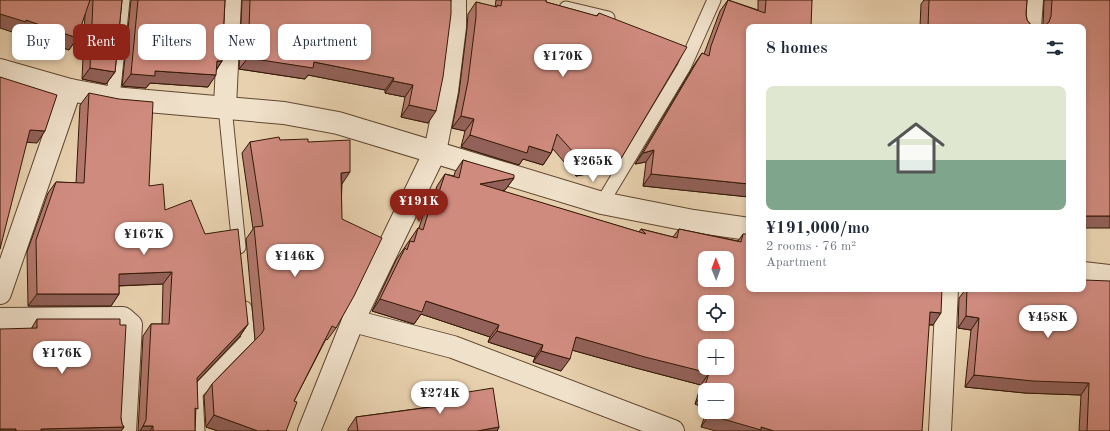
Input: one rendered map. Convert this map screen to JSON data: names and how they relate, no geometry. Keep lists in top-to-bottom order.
{
  "north": "top",
  "page": {
    "chip": [
      "Buy",
      "Rent",
      "Filters",
      "New",
      "Apartment"
    ],
    "heading": "8 homes",
    "price": [
      "¥170K",
      "¥265K",
      "¥191K",
      "¥167K",
      "¥146K",
      "¥458K",
      "¥176K",
      "¥274K"
    ],
    "list": [
      {
        "name": "¥191,000/mo",
        "note": "2 rooms · 76 m² · Apartment"
      }
    ],
    "map_buttons": ["+", "−"]
  }
}
